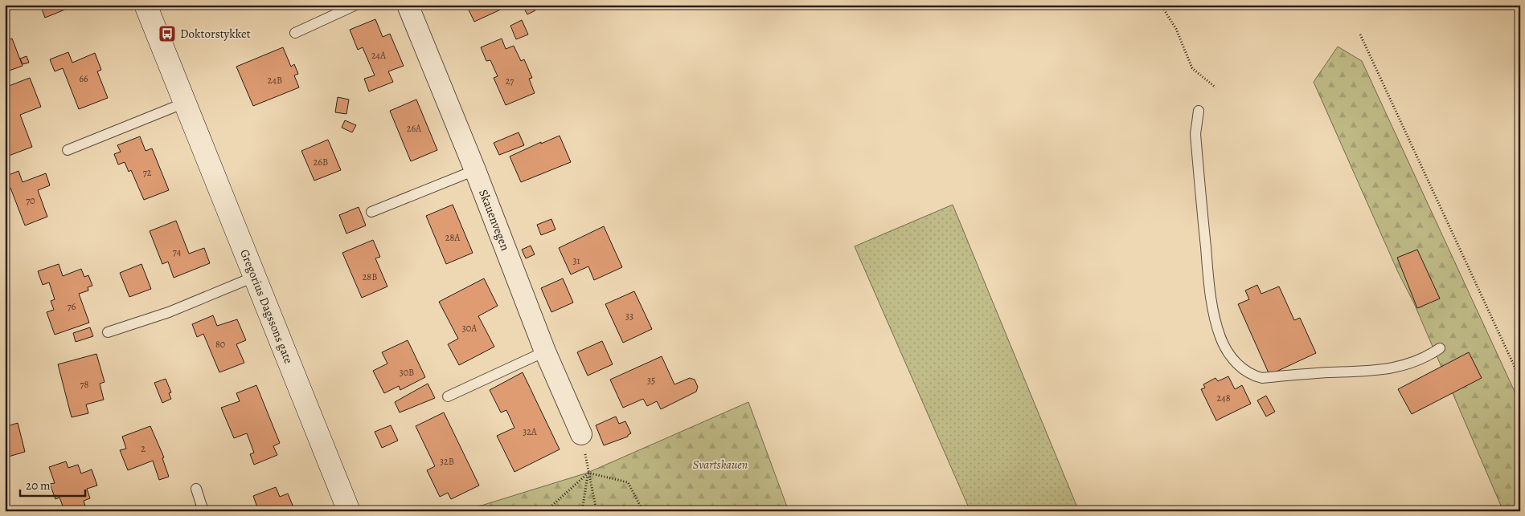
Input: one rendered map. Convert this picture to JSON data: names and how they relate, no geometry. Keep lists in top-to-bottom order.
{
  "streets": {
    "street": ["Skauenvegen", "Gregorius Dagssons gate"]
  },
  "parks": ["Svartskauen"],
  "places": {
    "bus stop": ["Doktorstykket"]
  },
  "house_numbers": [
    "24A",
    "66",
    "24B",
    "27",
    "26A",
    "26B",
    "72",
    "70",
    "28A",
    "74",
    "31",
    "28B",
    "76",
    "33",
    "30A",
    "80",
    "30B",
    "35",
    "78",
    "248",
    "32A",
    "2",
    "32B"
  ],
  "scale_bar": "20 m"
}
